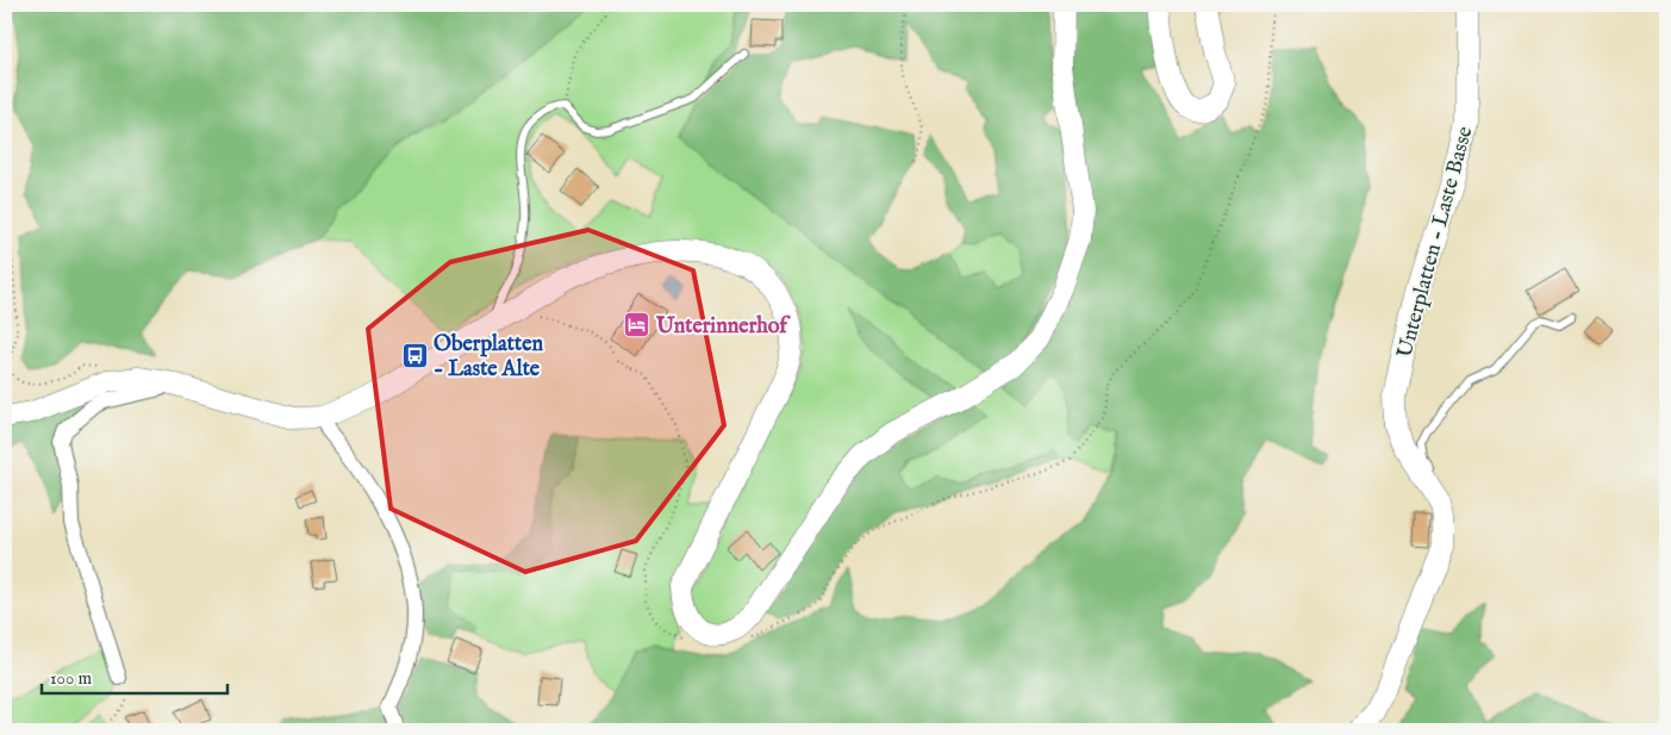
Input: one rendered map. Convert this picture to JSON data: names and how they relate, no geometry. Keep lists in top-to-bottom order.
{
  "streets": {
    "main road": ["Unterplatten - Laste Basse"]
  },
  "places": {
    "hotel": ["Unterinnerhof"],
    "bus stop": ["Oberplatten - Laste Alte"]
  },
  "scale_bar": "100 m"
}
